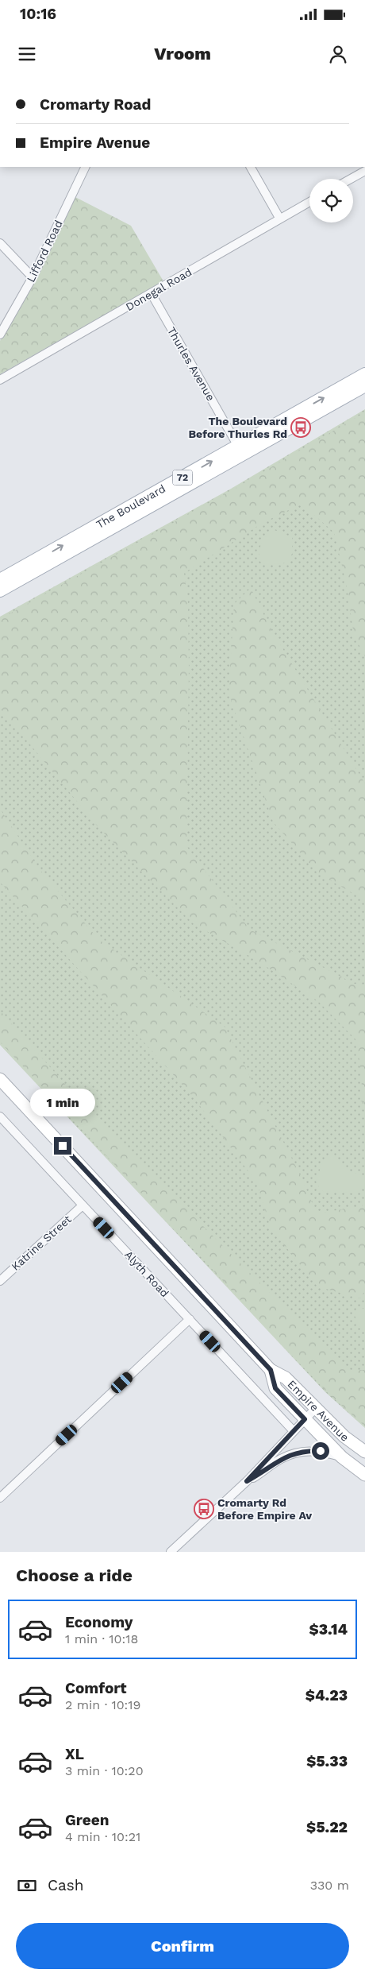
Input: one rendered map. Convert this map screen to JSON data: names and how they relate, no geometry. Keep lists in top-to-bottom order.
{
  "streets": {
    "main road": ["72", "The Boulevard", "Empire Avenue"],
    "street": [
      "Lifford Road",
      "Donegal Road",
      "Thurles Avenue",
      "Katrine Street",
      "Alyth Road"
    ]
  },
  "crossings": [
    ["Donegal Road", "Thurles Avenue"],
    ["Thurles Avenue", "The Boulevard"],
    ["Katrine Street", "Alyth Road"]
  ],
  "places": {
    "bus stop": ["The Boulevard Before Thurles Rd", "Cromarty Rd Before Empire Av"]
  },
  "page": {
    "status": "10:16",
    "header": "Vroom",
    "banner": ["Cromarty Road", "Empire Avenue"],
    "bubble": "1 min",
    "heading": "Choose a ride",
    "list": [
      {
        "name": "Economy",
        "note": "1 min · 10:18",
        "value": "$3.14"
      },
      {
        "name": "Comfort",
        "note": "2 min · 10:19",
        "value": "$4.23"
      },
      {
        "name": "XL",
        "note": "3 min · 10:20",
        "value": "$5.33"
      },
      {
        "name": "Green",
        "note": "4 min · 10:21",
        "value": "$5.22"
      }
    ],
    "pay": ["Cash", "330 m"],
    "buttons": "Confirm"
  }
}
